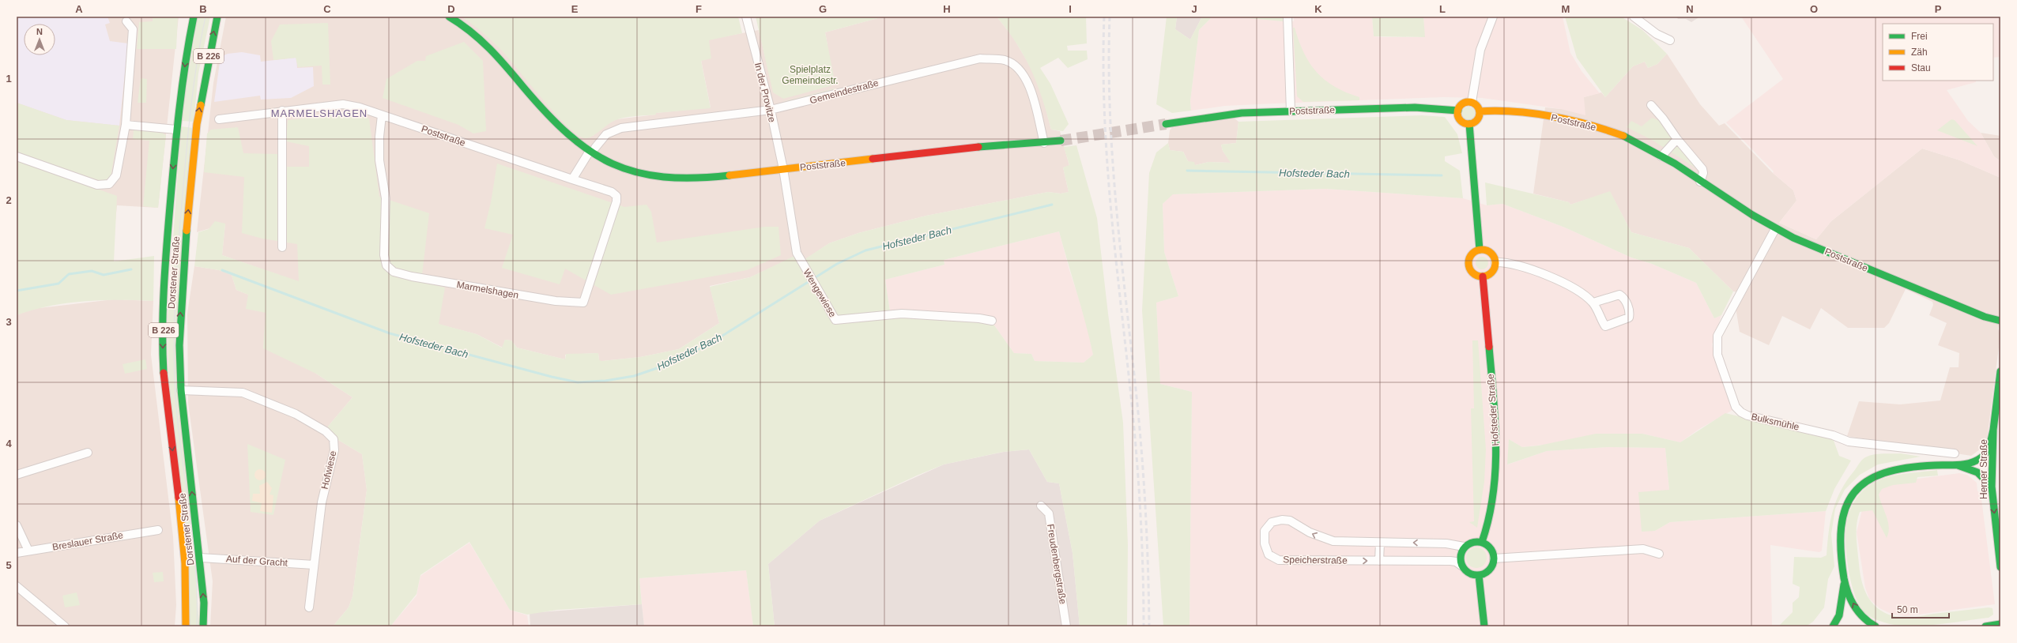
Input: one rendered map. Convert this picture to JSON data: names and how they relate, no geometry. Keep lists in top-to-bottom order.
{
  "streets": {
    "main road": [
      "B 226",
      "Poststraße",
      "Dorstener Straße",
      "Hofsteder Straße",
      "Herner Straße"
    ],
    "street": [
      "Gemeindestraße",
      "In der Provitze",
      "Marmelshagen",
      "Wengewiese",
      "Bulksmühle",
      "Hofwiese",
      "Breslauer Straße",
      "Speicherstraße",
      "Auf der Gracht",
      "Freudenbergstraße"
    ]
  },
  "crossings": [
    ["Gemeindestraße", "In der Provitze"],
    ["Gemeindestraße", "Poststraße"],
    ["In der Provitze", "Poststraße"],
    ["In der Provitze", "Wengewiese"],
    ["Poststraße", "Marmelshagen"],
    ["Poststraße", "Wengewiese"],
    ["Poststraße", "Bulksmühle"],
    ["Dorstener Straße", "Hofwiese"],
    ["Dorstener Straße", "Auf der Gracht"],
    ["Hofsteder Straße", "Speicherstraße"],
    ["Hofwiese", "Auf der Gracht"]
  ],
  "one_way": ["Herner Straße"],
  "districts": ["MARMELSHAGEN"],
  "water": ["Hofsteder Bach"],
  "parks": ["Spielplatz Gemeindestr."],
  "legend": ["Frei", "Zäh", "Stau"],
  "scale_bar": "50 m",
  "north": "top",
  "grid": {
    "columns": [
      "A",
      "B",
      "C",
      "D",
      "E",
      "F",
      "G",
      "H",
      "I",
      "J",
      "K",
      "L",
      "M",
      "N",
      "O",
      "P"
    ],
    "rows": [
      "1",
      "2",
      "3",
      "4",
      "5"
    ]
  }
}
